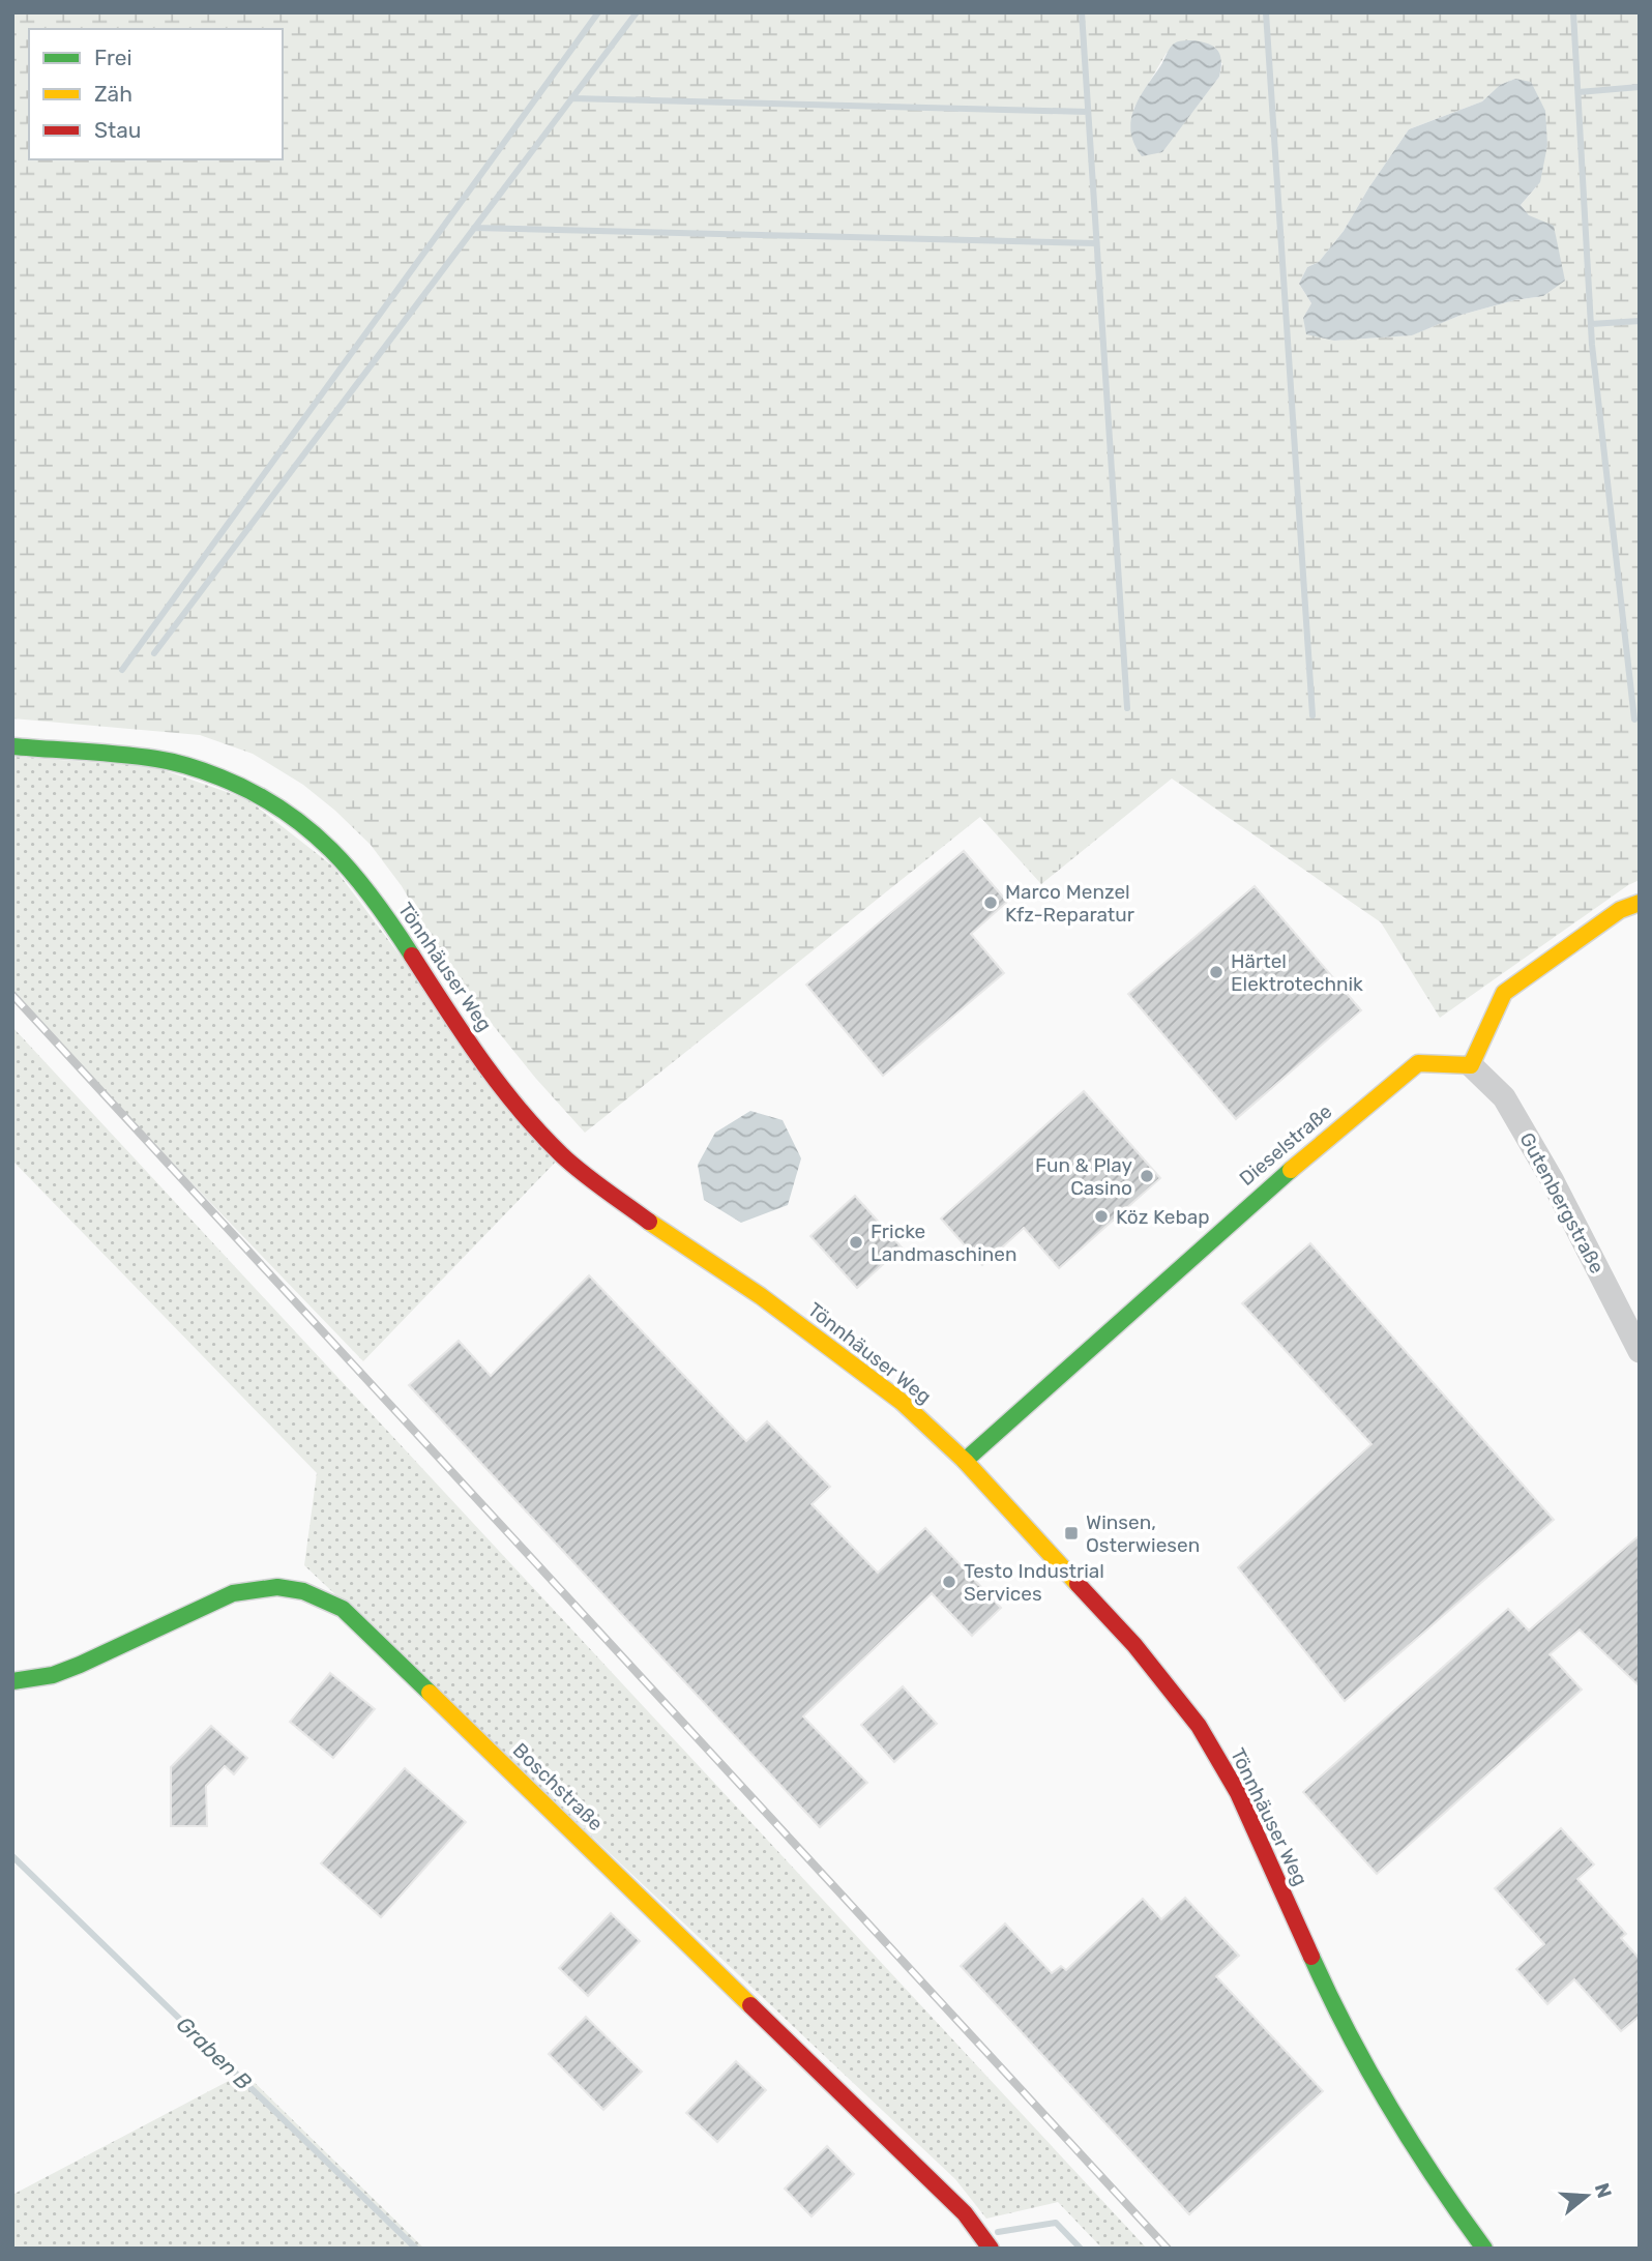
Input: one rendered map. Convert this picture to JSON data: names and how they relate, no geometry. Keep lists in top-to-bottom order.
{
  "streets": {
    "main road": ["Tönnhäuser Weg", "Dieselstraße", "Boschstraße"],
    "street": ["Gutenbergstraße"]
  },
  "crossings": [
    ["Tönnhäuser Weg", "Dieselstraße"],
    ["Dieselstraße", "Gutenbergstraße"]
  ],
  "water": ["Graben B"],
  "places": {
    "other": [
      "Marco Menzel Kfz-Reparatur",
      "Härtel Elektrotechnik",
      "Fun & Play Casino",
      "Köz Kebap",
      "Fricke Landmaschinen",
      "Testo Industrial Services"
    ],
    "transit": ["Winsen, Osterwiesen"]
  },
  "legend": ["Frei", "Zäh", "Stau"],
  "north": "right"
}
